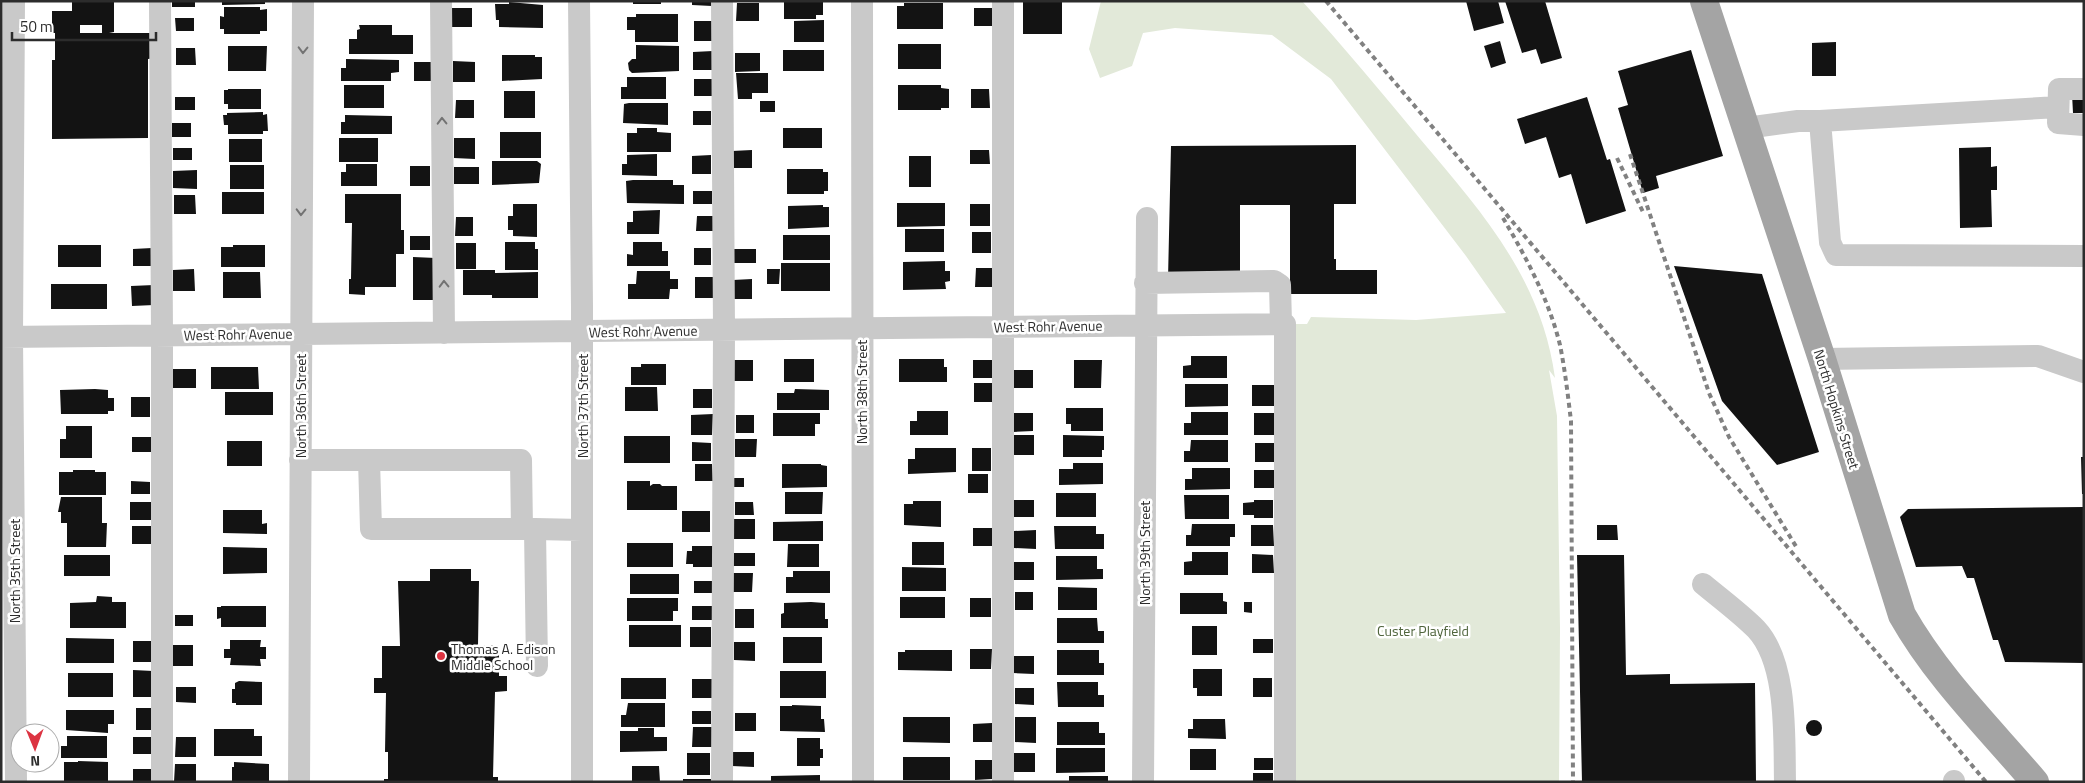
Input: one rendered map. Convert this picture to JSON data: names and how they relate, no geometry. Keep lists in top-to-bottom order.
{
  "streets": {
    "main road": ["North Hopkins Street"],
    "street": [
      "West Rohr Avenue",
      "North 38th Street",
      "North 36th Street",
      "North 37th Street",
      "North 39th Street",
      "North 35th Street"
    ]
  },
  "crossings": [
    ["West Rohr Avenue", "North 38th Street"],
    ["West Rohr Avenue", "North 36th Street"],
    ["West Rohr Avenue", "North 37th Street"],
    ["West Rohr Avenue", "North 39th Street"],
    ["West Rohr Avenue", "North 35th Street"]
  ],
  "parks": ["Custer Playfield"],
  "places": ["Thomas A. Edison Middle School"],
  "scale_bar": "50 m",
  "north": "bottom"
}
